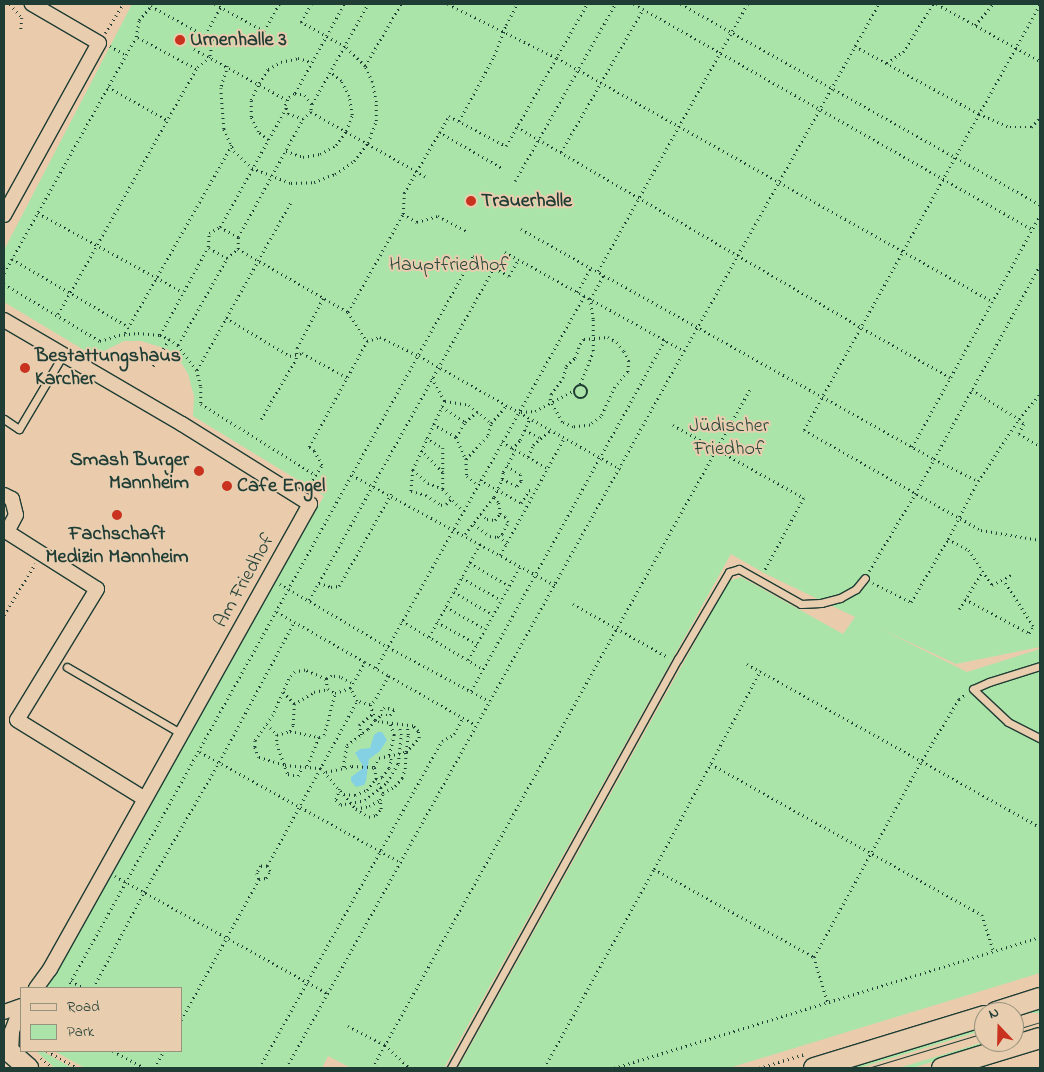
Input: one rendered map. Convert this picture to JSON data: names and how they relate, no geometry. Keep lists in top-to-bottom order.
{
  "streets": {
    "street": ["Am Friedhof"]
  },
  "parks": ["Hauptfriedhof", "Jüdischer Friedhof"],
  "places": [
    "Urnenhalle 3",
    "Trauerhalle",
    "Bestattungshaus Karcher",
    "Smash Burger Mannheim",
    "Cafe Engel",
    "Fachschaft Medizin Mannheim"
  ],
  "legend": ["Road", "Park"],
  "north": "top"
}
